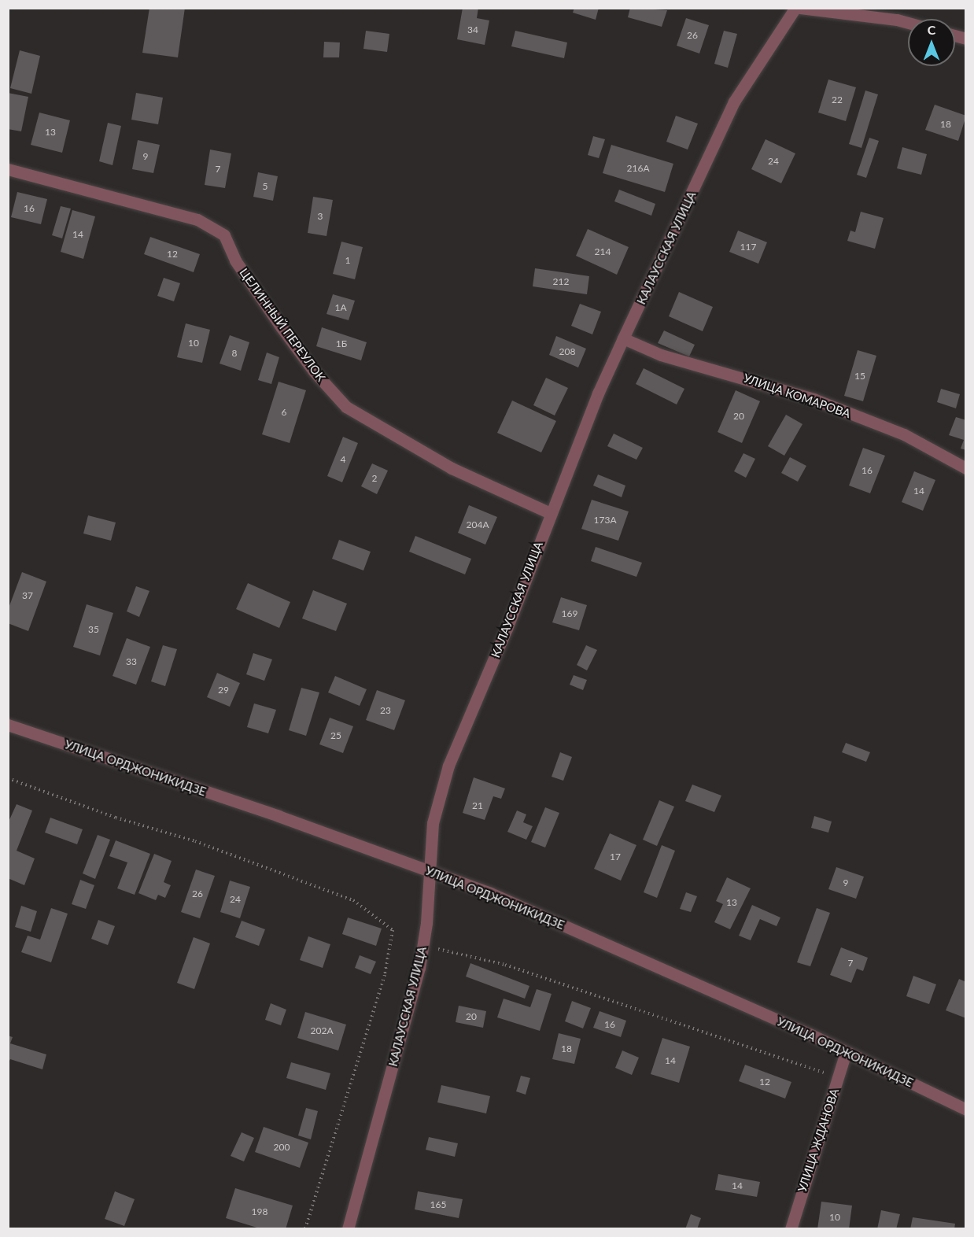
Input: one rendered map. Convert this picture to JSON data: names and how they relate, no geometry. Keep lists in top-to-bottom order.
{
  "streets": {
    "street": [
      "КАЛАУССКАЯ УЛИЦА",
      "ЦЕЛИННЫЙ ПЕРЕУЛОК",
      "УЛИЦА КОМАРОВА",
      "УЛИЦА ОРДЖОНИКИДЗЕ",
      "УЛИЦА ЖДАНОВА"
    ]
  },
  "crossings": [
    ["КАЛАУССКАЯ УЛИЦА", "ЦЕЛИННЫЙ ПЕРЕУЛОК"],
    ["КАЛАУССКАЯ УЛИЦА", "УЛИЦА КОМАРОВА"],
    ["КАЛАУССКАЯ УЛИЦА", "УЛИЦА ОРДЖОНИКИДЗЕ"],
    ["УЛИЦА ОРДЖОНИКИДЗЕ", "УЛИЦА ЖДАНОВА"]
  ],
  "house_numbers": [
    "34",
    "26",
    "22",
    "18",
    "13",
    "9",
    "24",
    "216А",
    "7",
    "5",
    "16",
    "3",
    "14",
    "117",
    "214",
    "12",
    "1",
    "212",
    "1А",
    "10",
    "1Б",
    "208",
    "8",
    "15",
    "6",
    "20",
    "4",
    "16",
    "2",
    "14",
    "173А",
    "204А",
    "37",
    "169",
    "35",
    "33",
    "29",
    "23",
    "25",
    "21",
    "17",
    "9",
    "26",
    "24",
    "13",
    "7",
    "20",
    "16",
    "202А",
    "18",
    "14",
    "12",
    "200",
    "14",
    "165",
    "198",
    "10"
  ],
  "north": "top"
}
